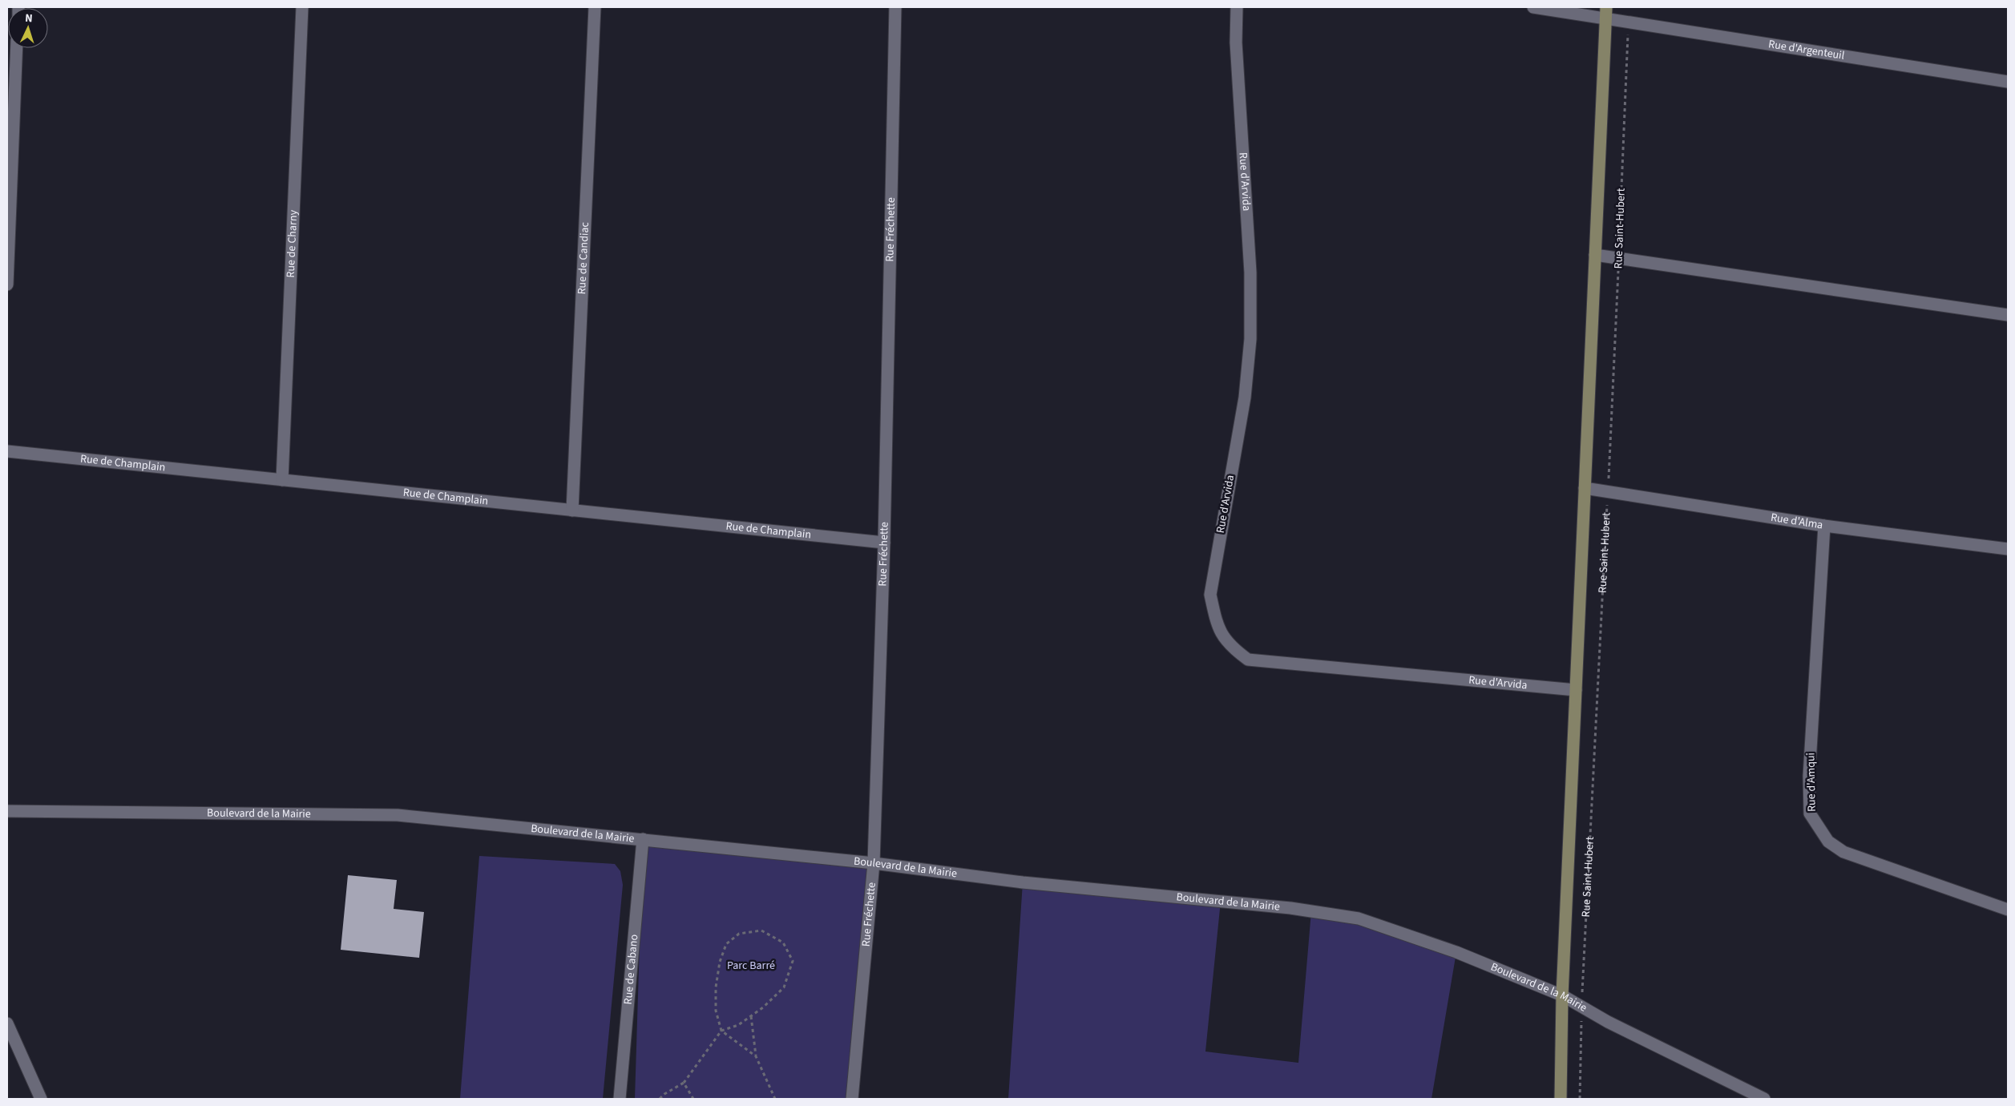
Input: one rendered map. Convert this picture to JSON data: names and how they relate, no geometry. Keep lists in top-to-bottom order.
{
  "streets": {
    "street": [
      "Rue d'Argenteuil",
      "Rue d'Arvida",
      "Rue Saint-Hubert",
      "Rue Fréchette",
      "Rue de Charny",
      "Rue de Candiac",
      "Rue de Champlain",
      "Rue d'Alma",
      "Rue d'Amqui",
      "Boulevard de la Mairie",
      "Rue de Cabano"
    ]
  },
  "crossings": [
    ["Rue d'Argenteuil", "Rue Saint-Hubert"],
    ["Rue d'Arvida", "Rue Saint-Hubert"],
    ["Rue Saint-Hubert", "Rue d'Alma"],
    ["Rue Saint-Hubert", "Boulevard de la Mairie"],
    ["Rue Fréchette", "Rue de Champlain"],
    ["Rue Fréchette", "Boulevard de la Mairie"],
    ["Rue de Charny", "Rue de Champlain"],
    ["Rue de Candiac", "Rue de Champlain"],
    ["Rue d'Alma", "Rue d'Amqui"],
    ["Boulevard de la Mairie", "Rue de Cabano"]
  ],
  "parks": ["Parc Barré"],
  "north": "top"
}
